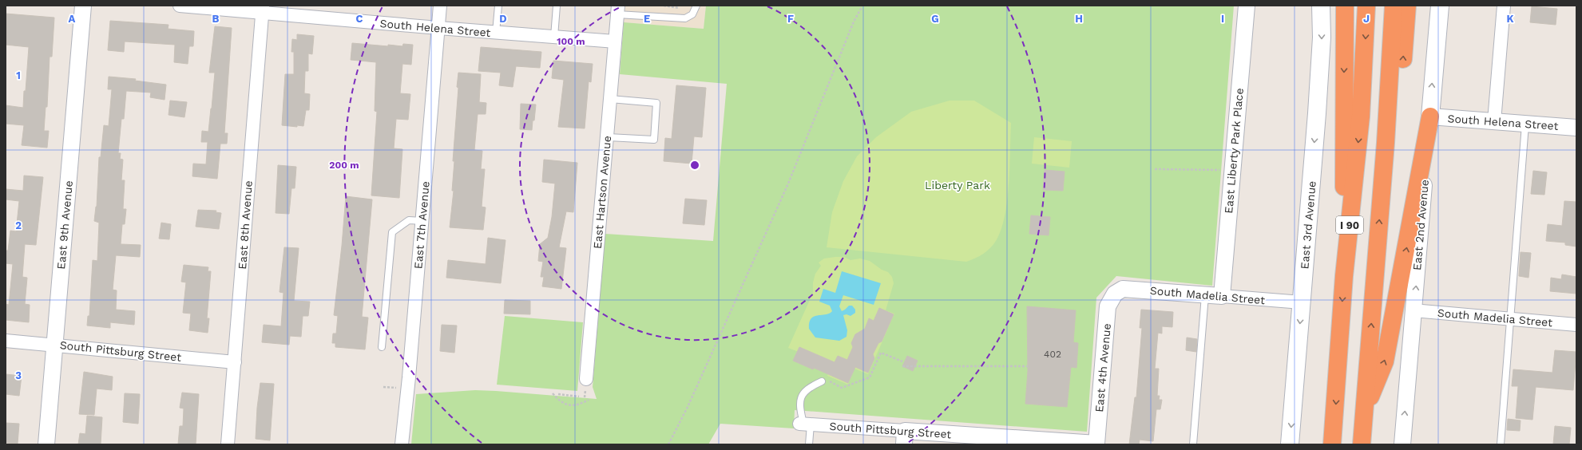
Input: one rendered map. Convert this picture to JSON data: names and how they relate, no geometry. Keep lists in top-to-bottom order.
{
  "streets": {
    "highway": ["I 90"],
    "main road": ["East 3rd Avenue", "East 2nd Avenue"],
    "street": [
      "South Helena Street",
      "East Liberty Park Place",
      "East Hartson Avenue",
      "East 9th Avenue",
      "East 8th Avenue",
      "East 7th Avenue",
      "South Madelia Street",
      "South Pittsburg Street",
      "East 4th Avenue"
    ]
  },
  "crossings": [
    ["South Helena Street", "East Hartson Avenue"],
    ["South Helena Street", "East 8th Avenue"],
    ["South Helena Street", "East 7th Avenue"],
    ["South Helena Street", "East 2nd Avenue"],
    ["East Liberty Park Place", "South Madelia Street"],
    ["East 9th Avenue", "South Pittsburg Street"],
    ["East 8th Avenue", "South Pittsburg Street"],
    ["East 3rd Avenue", "South Madelia Street"],
    ["East 2nd Avenue", "South Madelia Street"],
    ["South Madelia Street", "East 4th Avenue"],
    ["South Pittsburg Street", "East 4th Avenue"]
  ],
  "one_way": ["East 3rd Avenue", "East 2nd Avenue"],
  "parks": ["Liberty Park"],
  "house_numbers": ["402"],
  "grid": {
    "columns": [
      "A",
      "B",
      "C",
      "D",
      "E",
      "F",
      "G",
      "H",
      "I",
      "J",
      "K"
    ],
    "rows": ["1", "2", "3"]
  },
  "rings": ["100 m", "200 m"]
}
